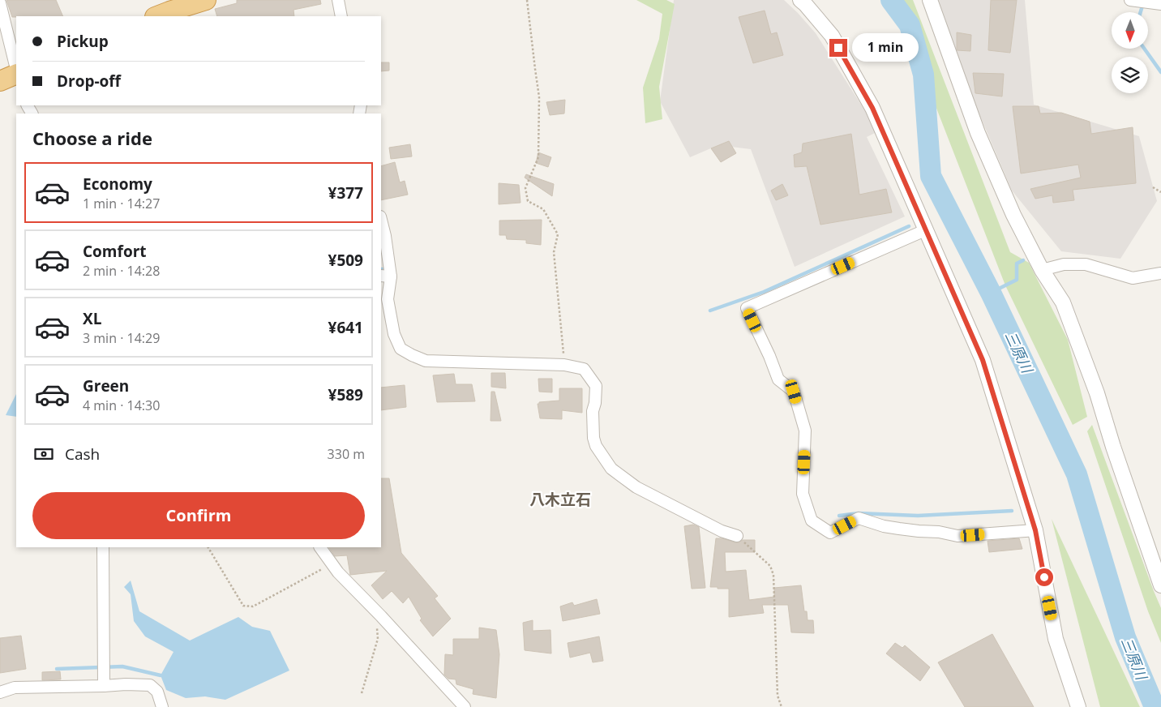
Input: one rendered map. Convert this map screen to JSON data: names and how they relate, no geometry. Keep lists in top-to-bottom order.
{
  "districts": ["八木立石"],
  "water": ["三原川"],
  "north": "bottom",
  "page": {
    "banner": ["Pickup", "Drop-off"],
    "bubble": "1 min",
    "heading": "Choose a ride",
    "list": [
      {
        "name": "Economy",
        "note": "1 min · 14:27",
        "value": "¥377"
      },
      {
        "name": "Comfort",
        "note": "2 min · 14:28",
        "value": "¥509"
      },
      {
        "name": "XL",
        "note": "3 min · 14:29",
        "value": "¥641"
      },
      {
        "name": "Green",
        "note": "4 min · 14:30",
        "value": "¥589"
      }
    ],
    "pay": ["Cash", "330 m"],
    "buttons": "Confirm"
  }
}
